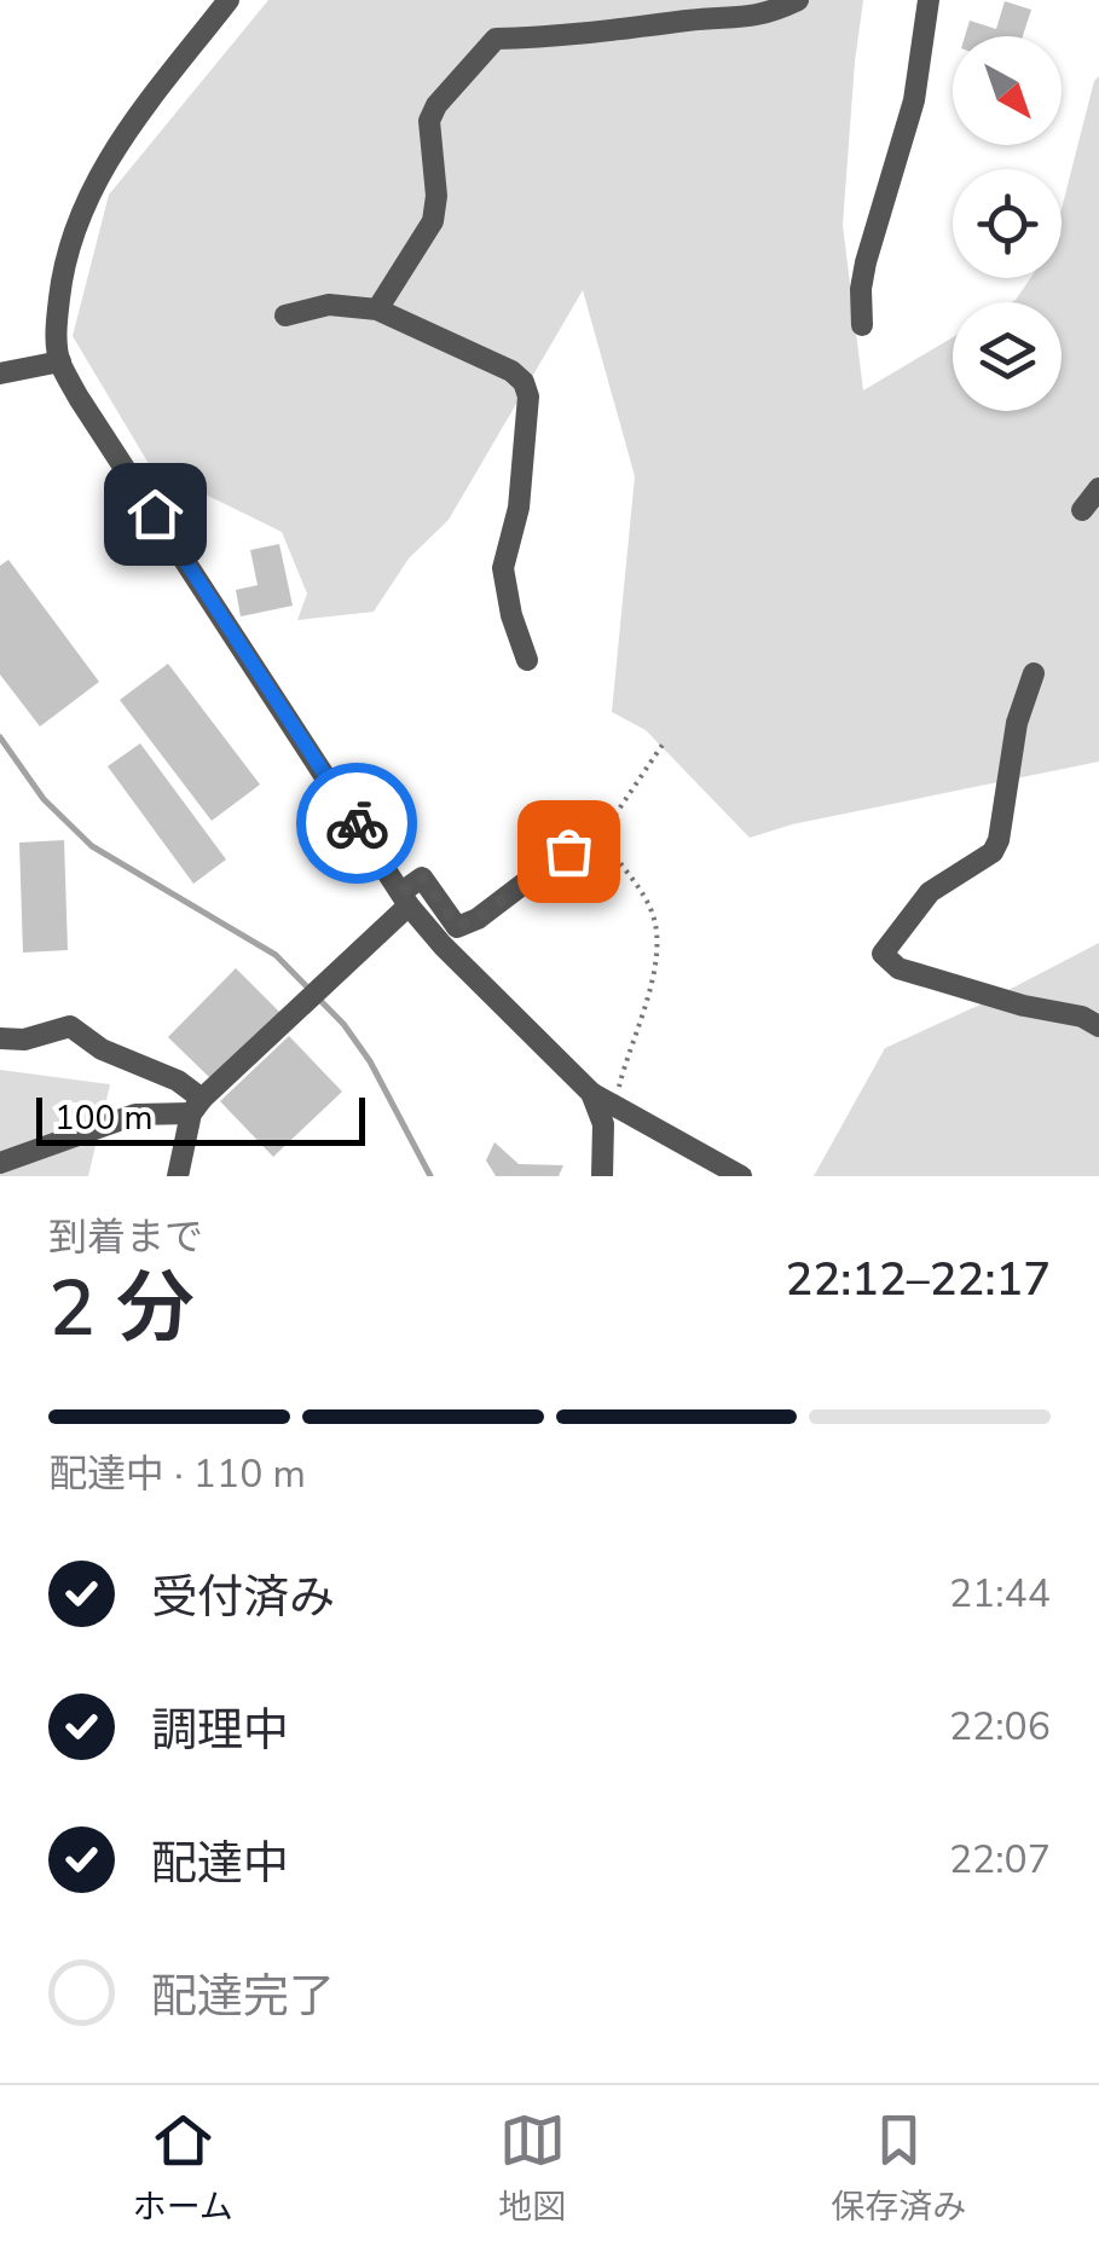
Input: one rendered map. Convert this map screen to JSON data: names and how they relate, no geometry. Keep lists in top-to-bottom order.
{
  "scale_bar": "100 m",
  "north": "bottom right",
  "page": {
    "scale": "100 m",
    "heading": ["2 分", "到着まで", "22:12–22:17"],
    "bar": "配達中 · 110 m",
    "list": [
      ["受付済み", "21:44"],
      ["調理中", "22:06"],
      ["配達中", "22:07"],
      "配達完了"
    ],
    "tabs": ["ホーム", "地図", "保存済み"]
  }
}
